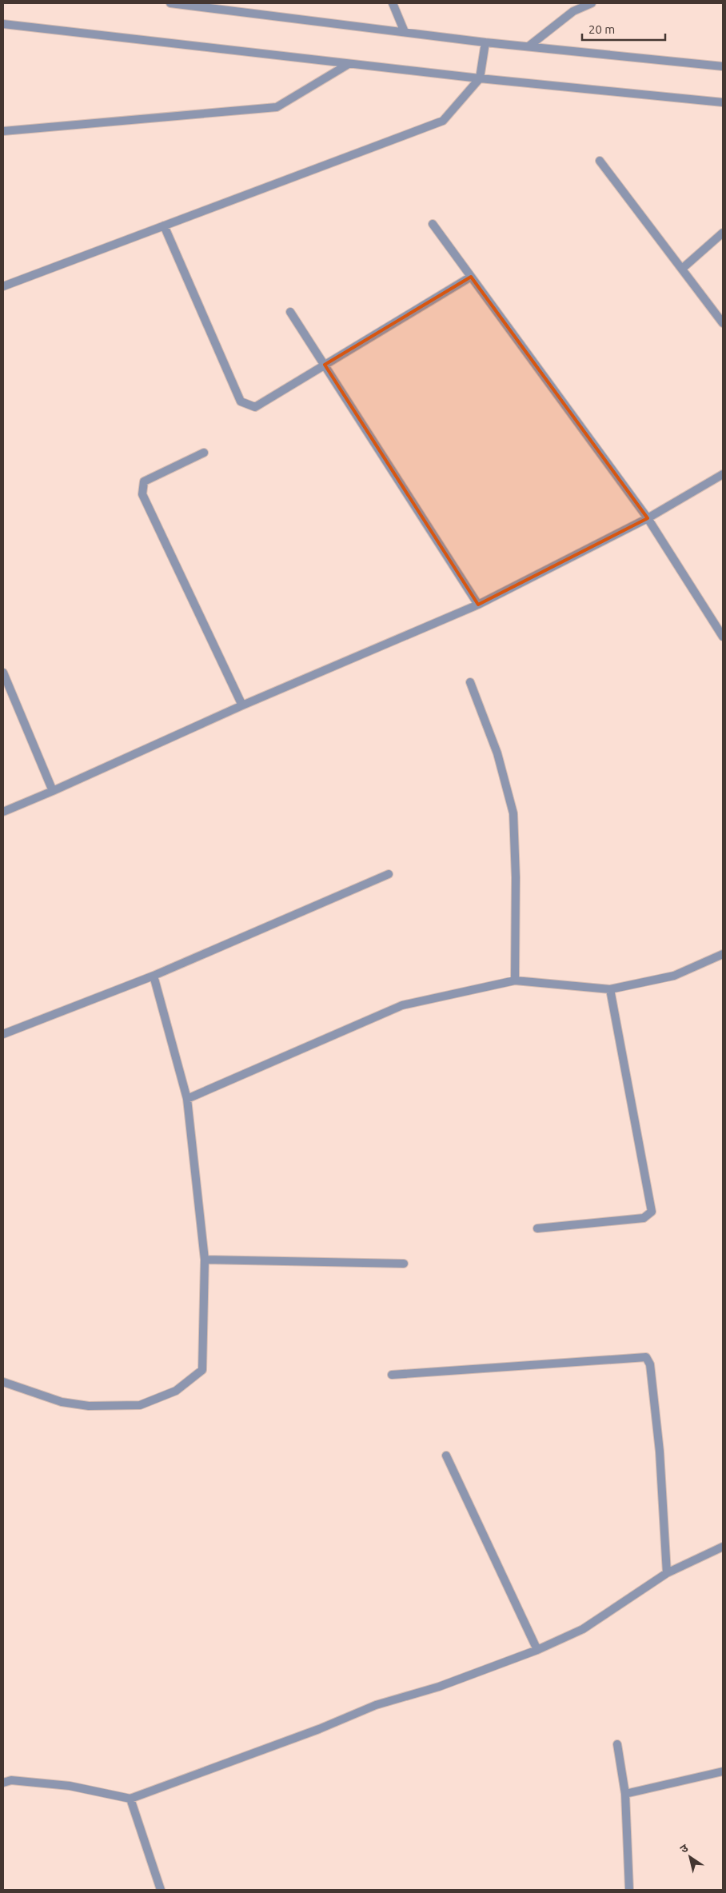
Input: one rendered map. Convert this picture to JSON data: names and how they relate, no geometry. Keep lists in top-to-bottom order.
{
  "scale_bar": "20 m",
  "north": "top left"
}
